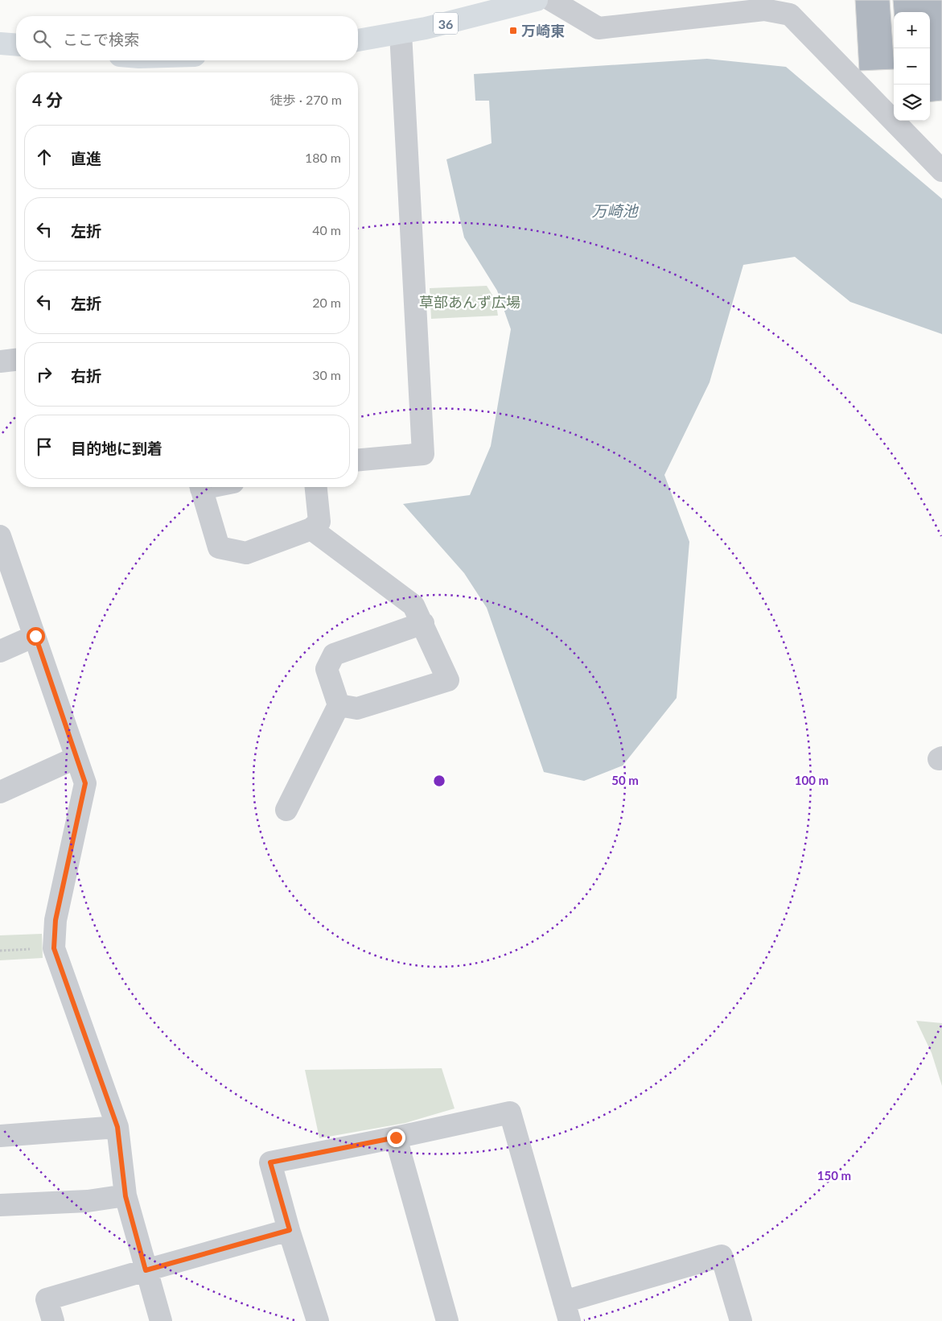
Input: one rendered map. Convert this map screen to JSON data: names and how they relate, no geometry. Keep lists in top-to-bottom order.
{
  "streets": {
    "main road": ["36"]
  },
  "water": ["万崎池"],
  "parks": ["草部あんず広場"],
  "places": {
    "transit": ["万崎東"]
  },
  "page": {
    "map_buttons": ["+", "−"],
    "search": "ここで検索",
    "heading": ["4 分", "徒歩 · 270 m"],
    "list": [
      ["直進", "180 m"],
      ["左折", "40 m"],
      ["左折", "20 m"],
      ["右折", "30 m"],
      "目的地に到着"
    ]
  },
  "rings": ["50 m", "100 m", "150 m"]
}
